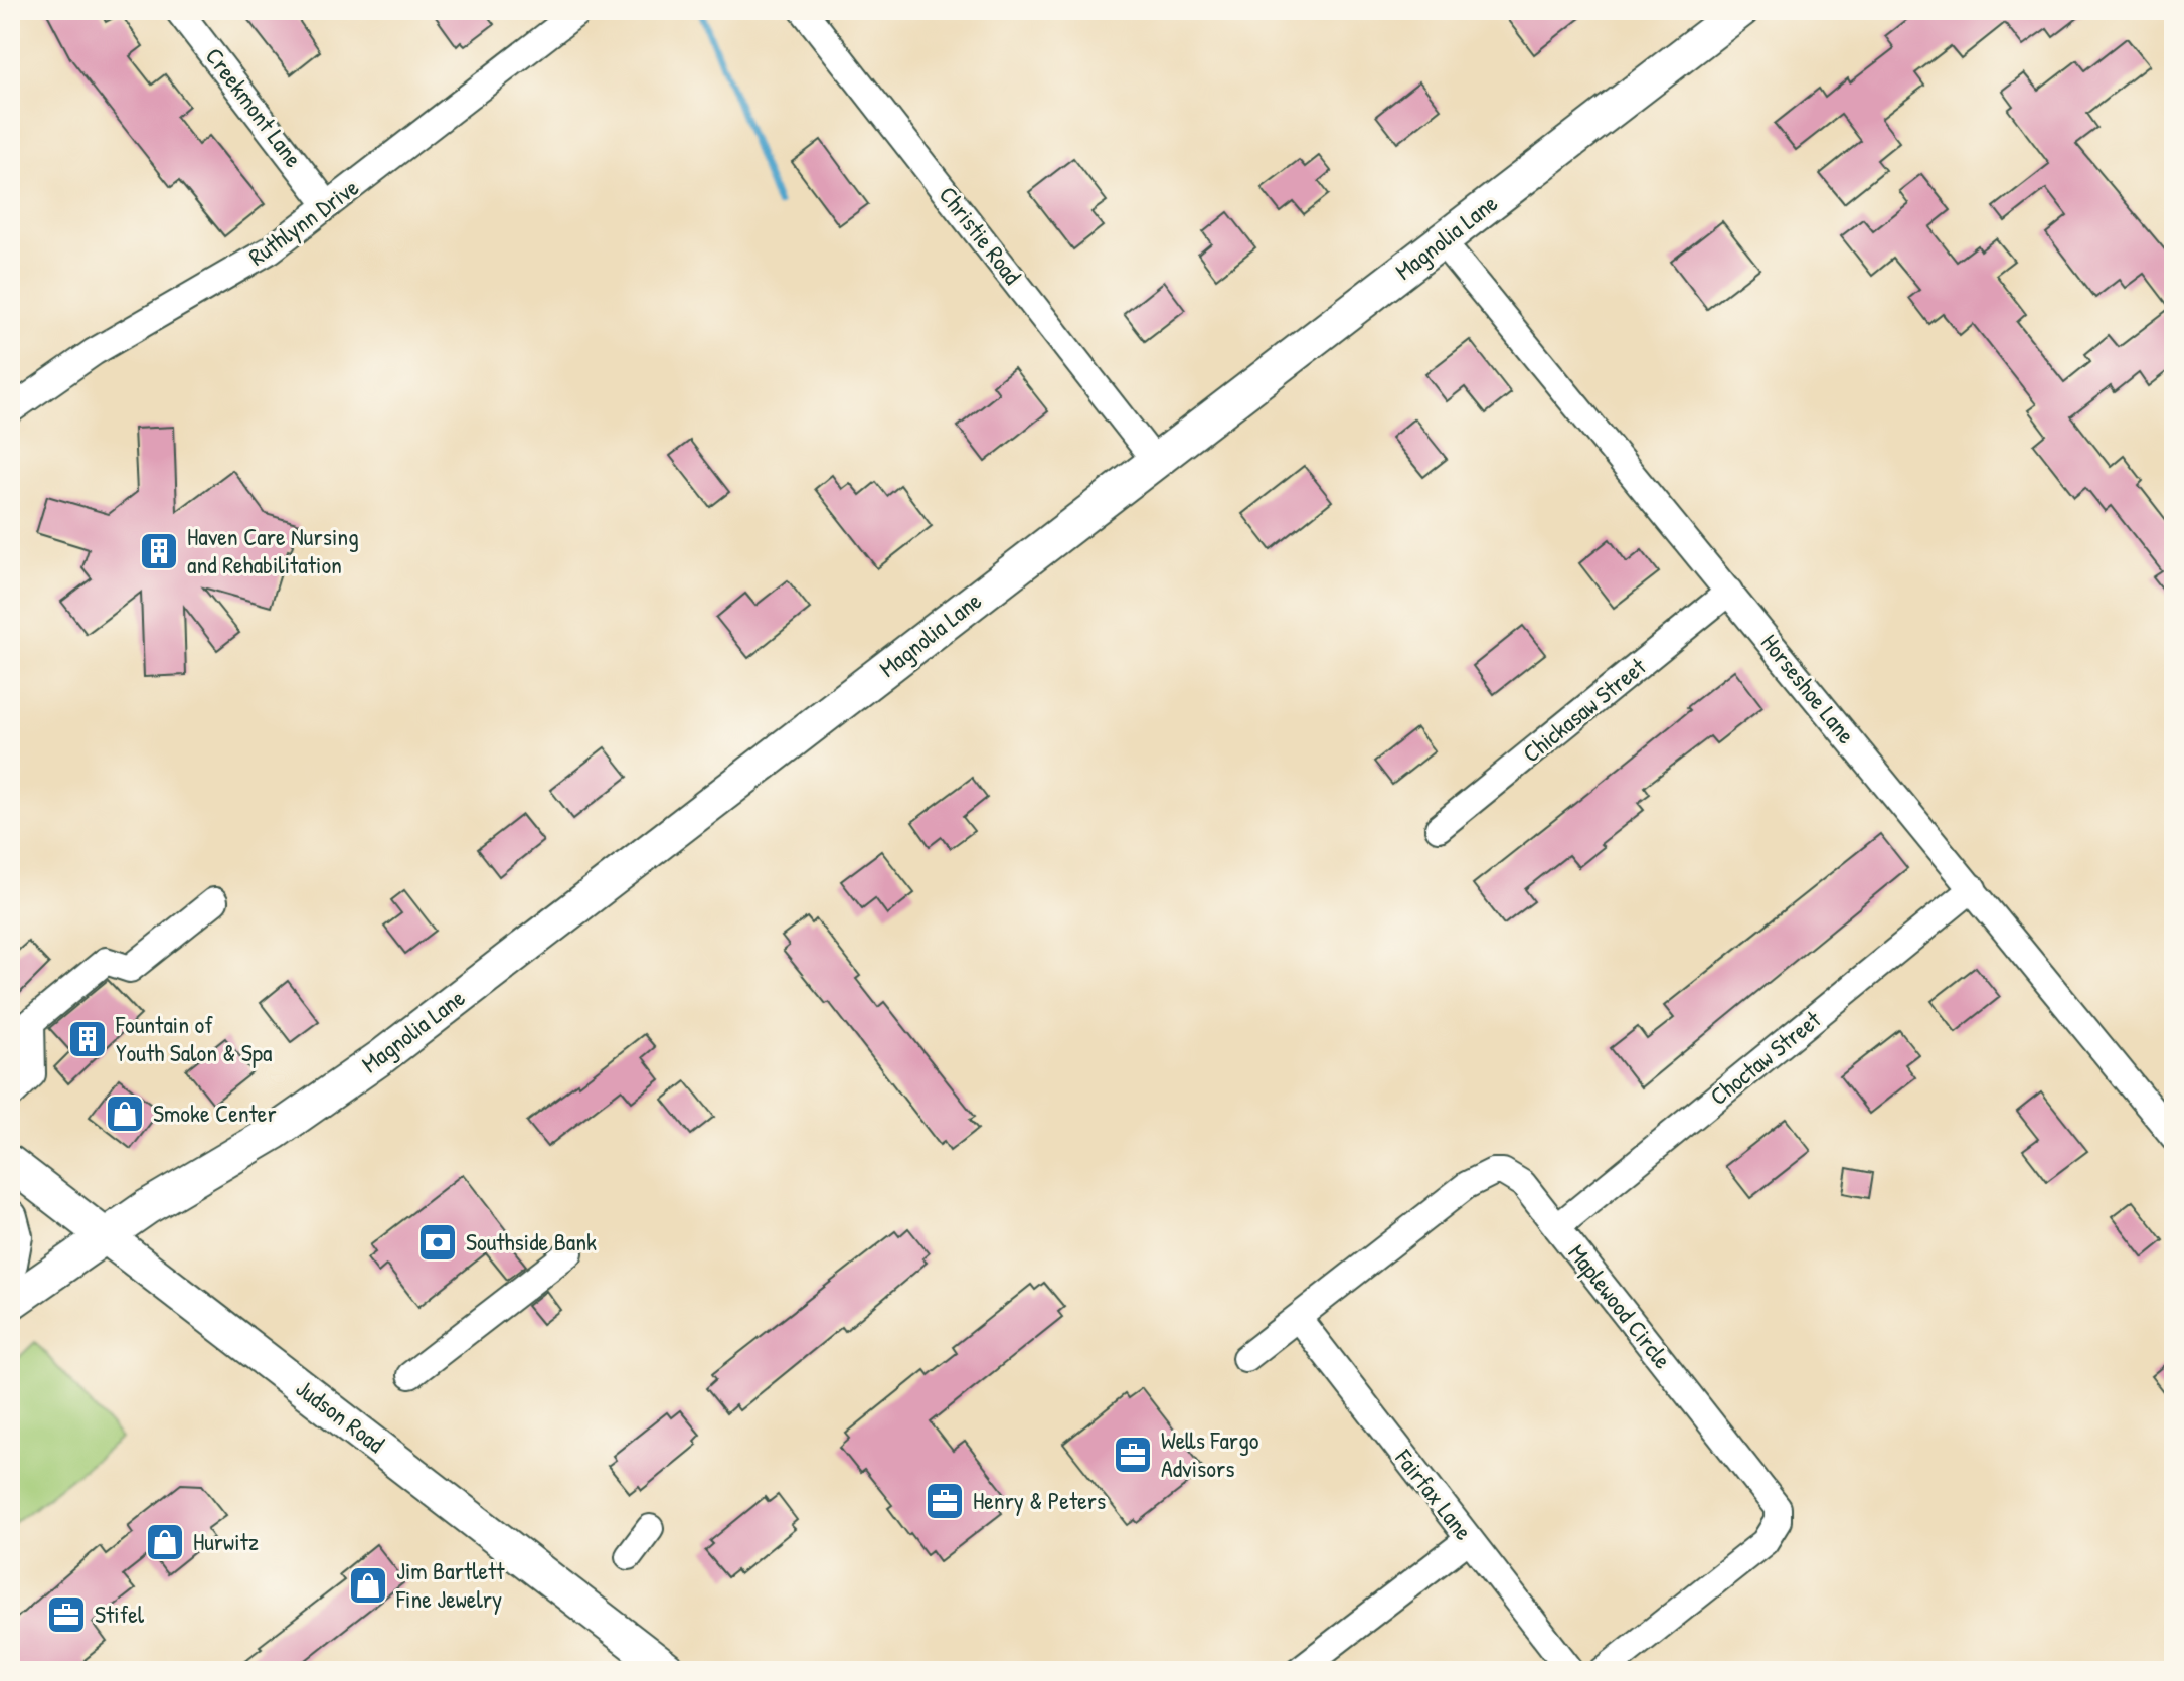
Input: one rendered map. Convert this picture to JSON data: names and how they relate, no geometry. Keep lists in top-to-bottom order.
{
  "streets": {
    "main road": ["Magnolia Lane", "Judson Road"],
    "street": [
      "Creekmont Lane",
      "Ruthlynn Drive",
      "Christie Road",
      "Horseshoe Lane",
      "Chickasaw Street",
      "Choctaw Street",
      "Maplewood Circle",
      "Fairfax Lane"
    ]
  },
  "crossings": [
    ["Creekmont Lane", "Ruthlynn Drive"],
    ["Christie Road", "Magnolia Lane"],
    ["Magnolia Lane", "Horseshoe Lane"],
    ["Magnolia Lane", "Judson Road"],
    ["Horseshoe Lane", "Chickasaw Street"],
    ["Horseshoe Lane", "Choctaw Street"],
    ["Choctaw Street", "Maplewood Circle"],
    ["Maplewood Circle", "Fairfax Lane"]
  ],
  "places": {
    "building": ["Haven Care Nursing and Rehabilitation", "Fountain of Youth Salon & Spa"],
    "shop": ["Smoke Center", "Hurwitz", "Jim Bartlett Fine Jewelry"],
    "bank": ["Southside Bank"],
    "office": ["Wells Fargo Advisors", "Henry & Peters", "Stifel"]
  }
}
